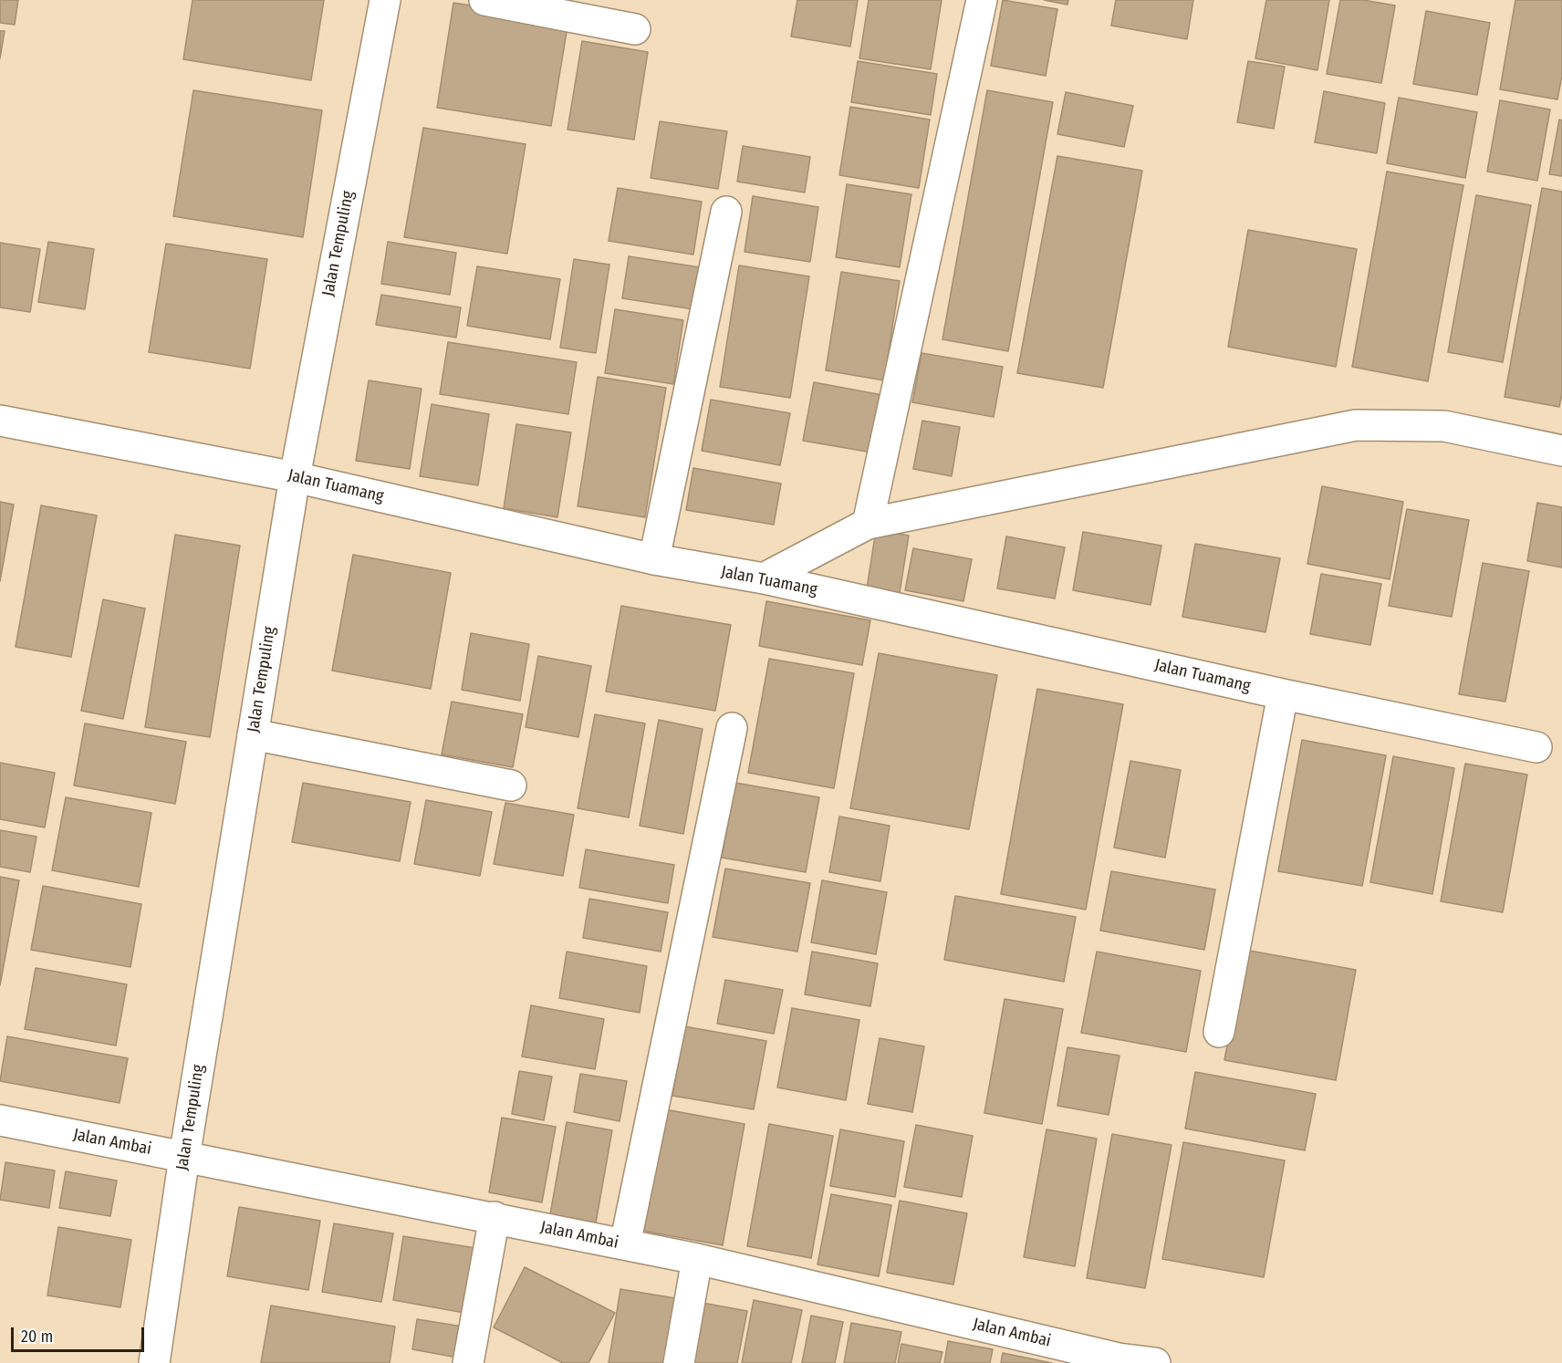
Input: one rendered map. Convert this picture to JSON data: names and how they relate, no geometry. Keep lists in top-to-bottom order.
{
  "streets": {
    "street": ["Jalan Tempuling", "Jalan Tuamang", "Jalan Ambai"]
  },
  "crossings": [
    ["Jalan Tempuling", "Jalan Tuamang"],
    ["Jalan Tempuling", "Jalan Ambai"]
  ],
  "scale_bar": "20 m"
}
